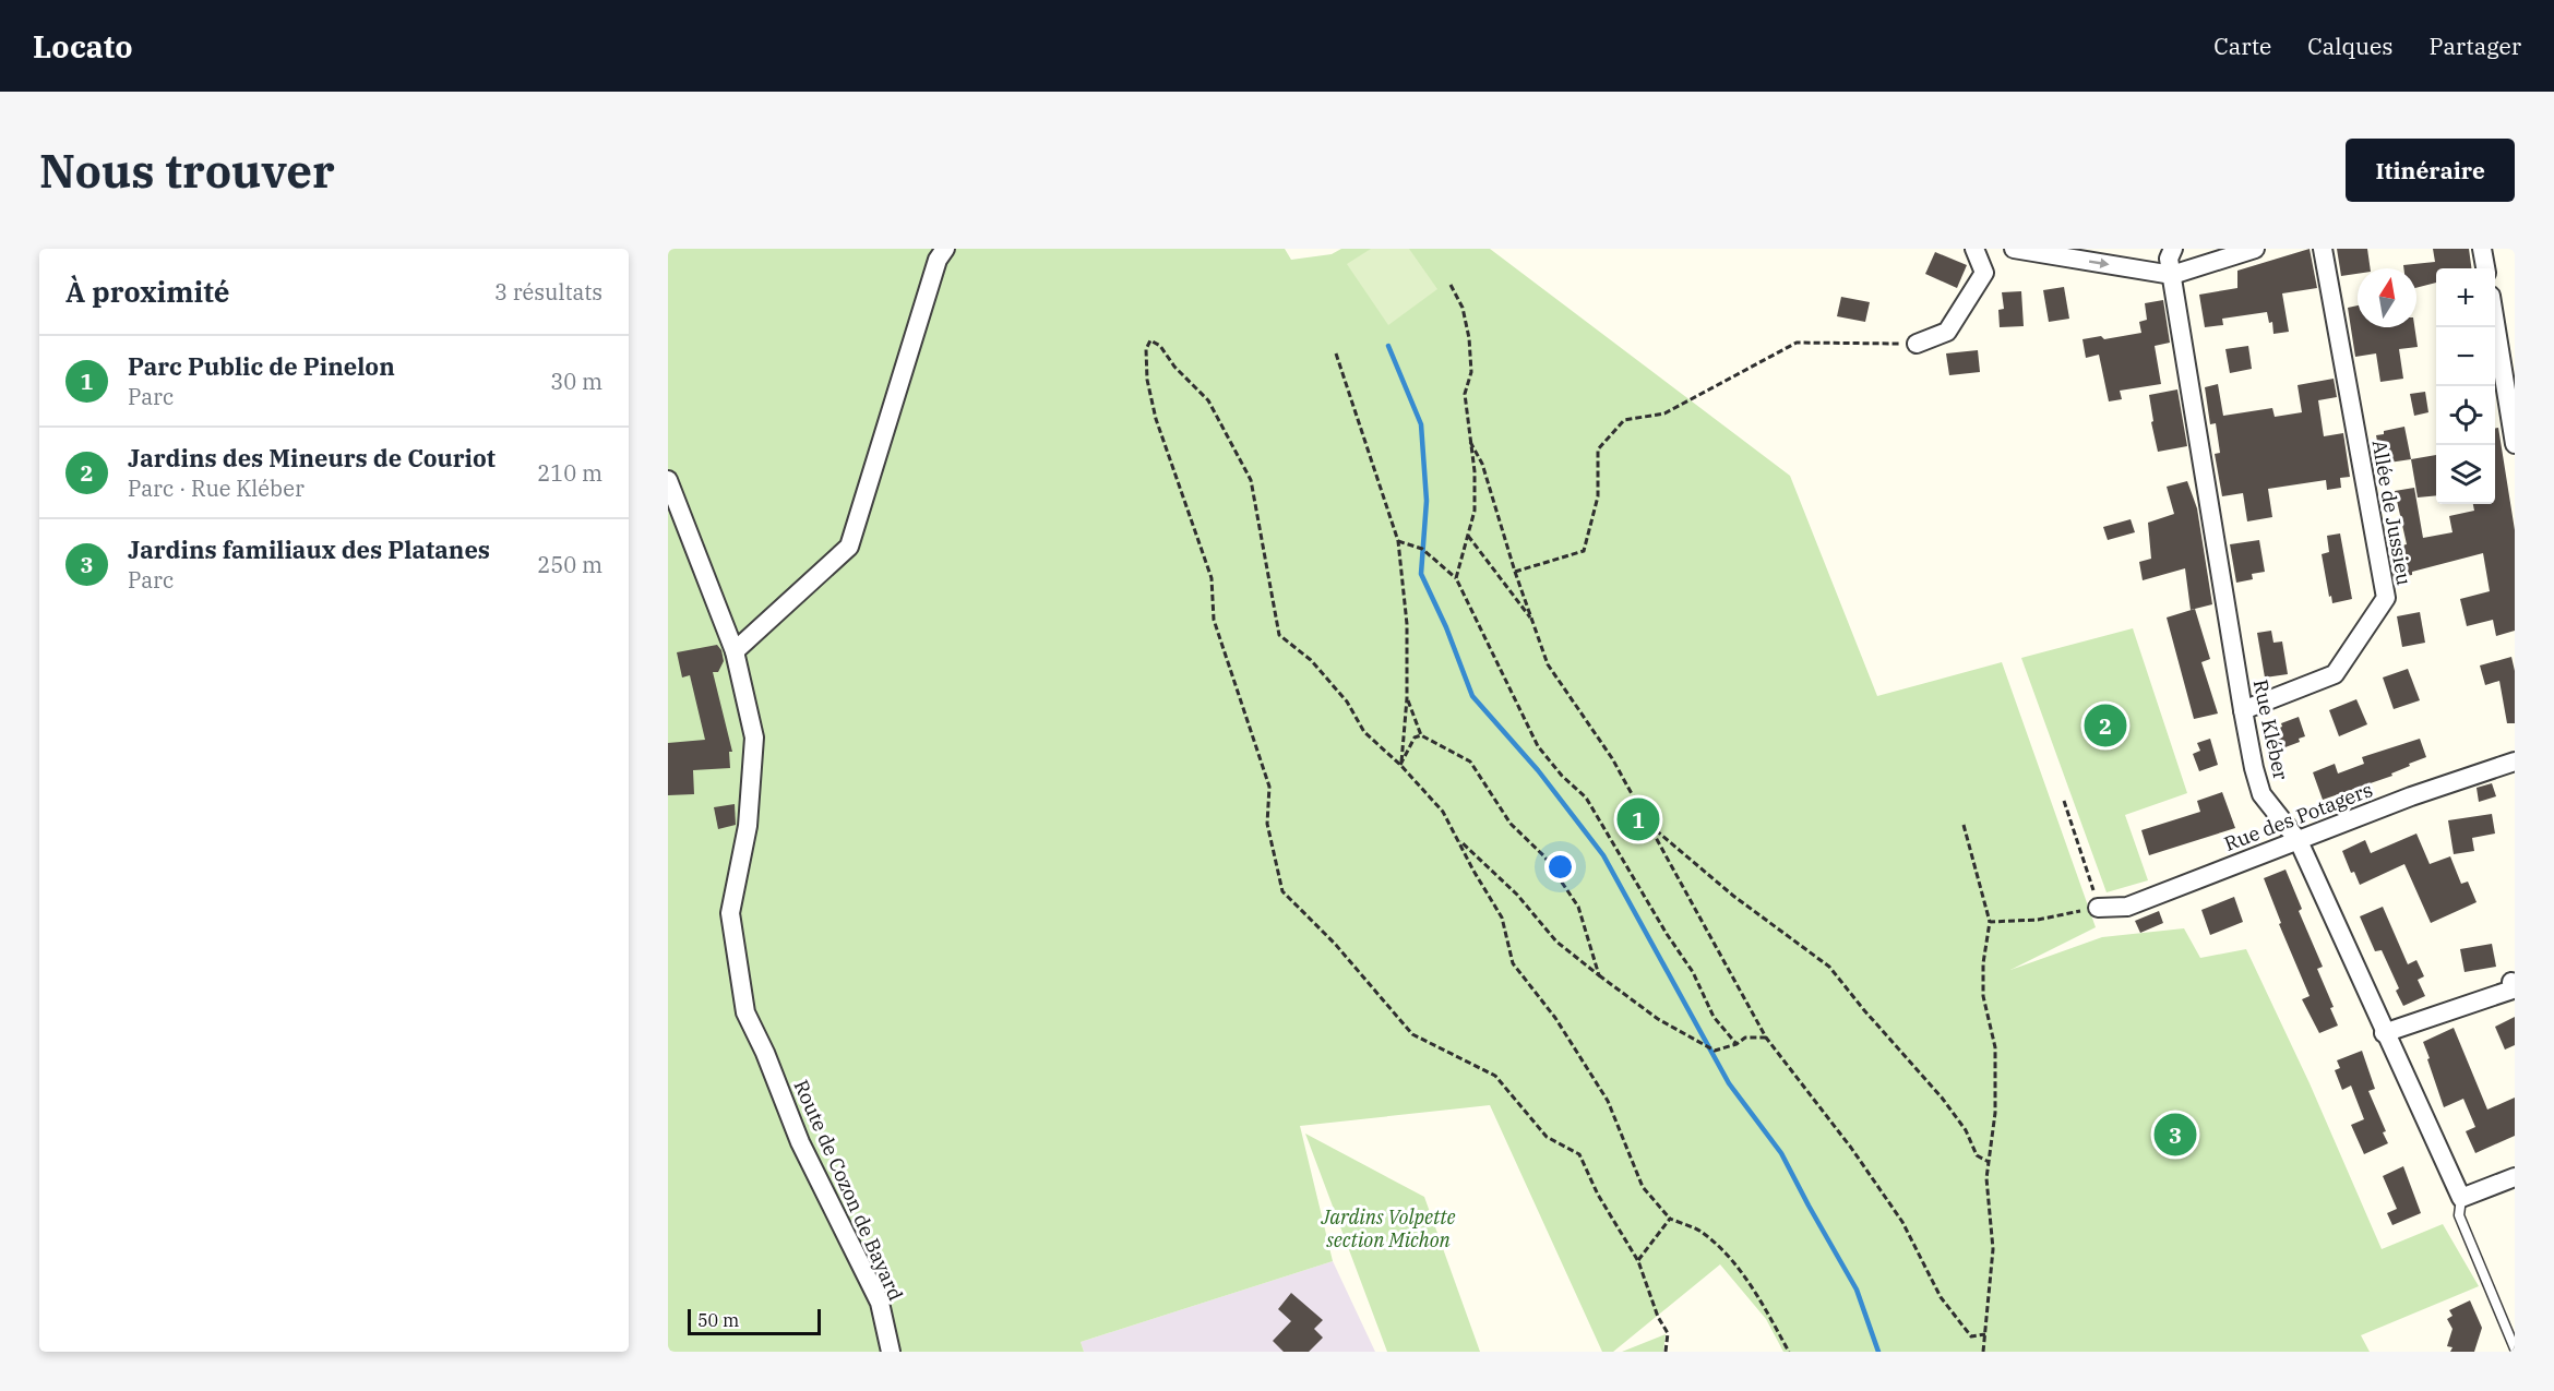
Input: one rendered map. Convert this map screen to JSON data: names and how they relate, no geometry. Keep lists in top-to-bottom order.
{
  "streets": {
    "street": [
      "Allée de Jussieu",
      "Rue Kléber",
      "Rue des Potagers",
      "Route de Cozon de Bayard"
    ]
  },
  "crossings": [
    ["Allée de Jussieu", "Rue Kléber"],
    ["Rue Kléber", "Rue des Potagers"]
  ],
  "parks": ["Jardins Volpette section Michon"],
  "scale_bar": "50 m",
  "north": "top",
  "page": {
    "header": "Locato",
    "nav": ["Carte", "Calques", "Partager"],
    "buttons": "Itinéraire",
    "title": "Nous trouver",
    "heading": ["À proximité", "3 résultats"],
    "map_buttons": ["+", "−"],
    "list": [
      {
        "mark": "1",
        "name": "Parc Public de Pinelon",
        "note": "Parc",
        "value": "30 m"
      },
      {
        "mark": "2",
        "name": "Jardins des Mineurs de Couriot",
        "note": "Parc · Rue Kléber",
        "value": "210 m"
      },
      {
        "mark": "3",
        "name": "Jardins familiaux des Platanes",
        "note": "Parc",
        "value": "250 m"
      }
    ],
    "pins": ["2", "1", "3"],
    "scale": "50 m"
  }
}
